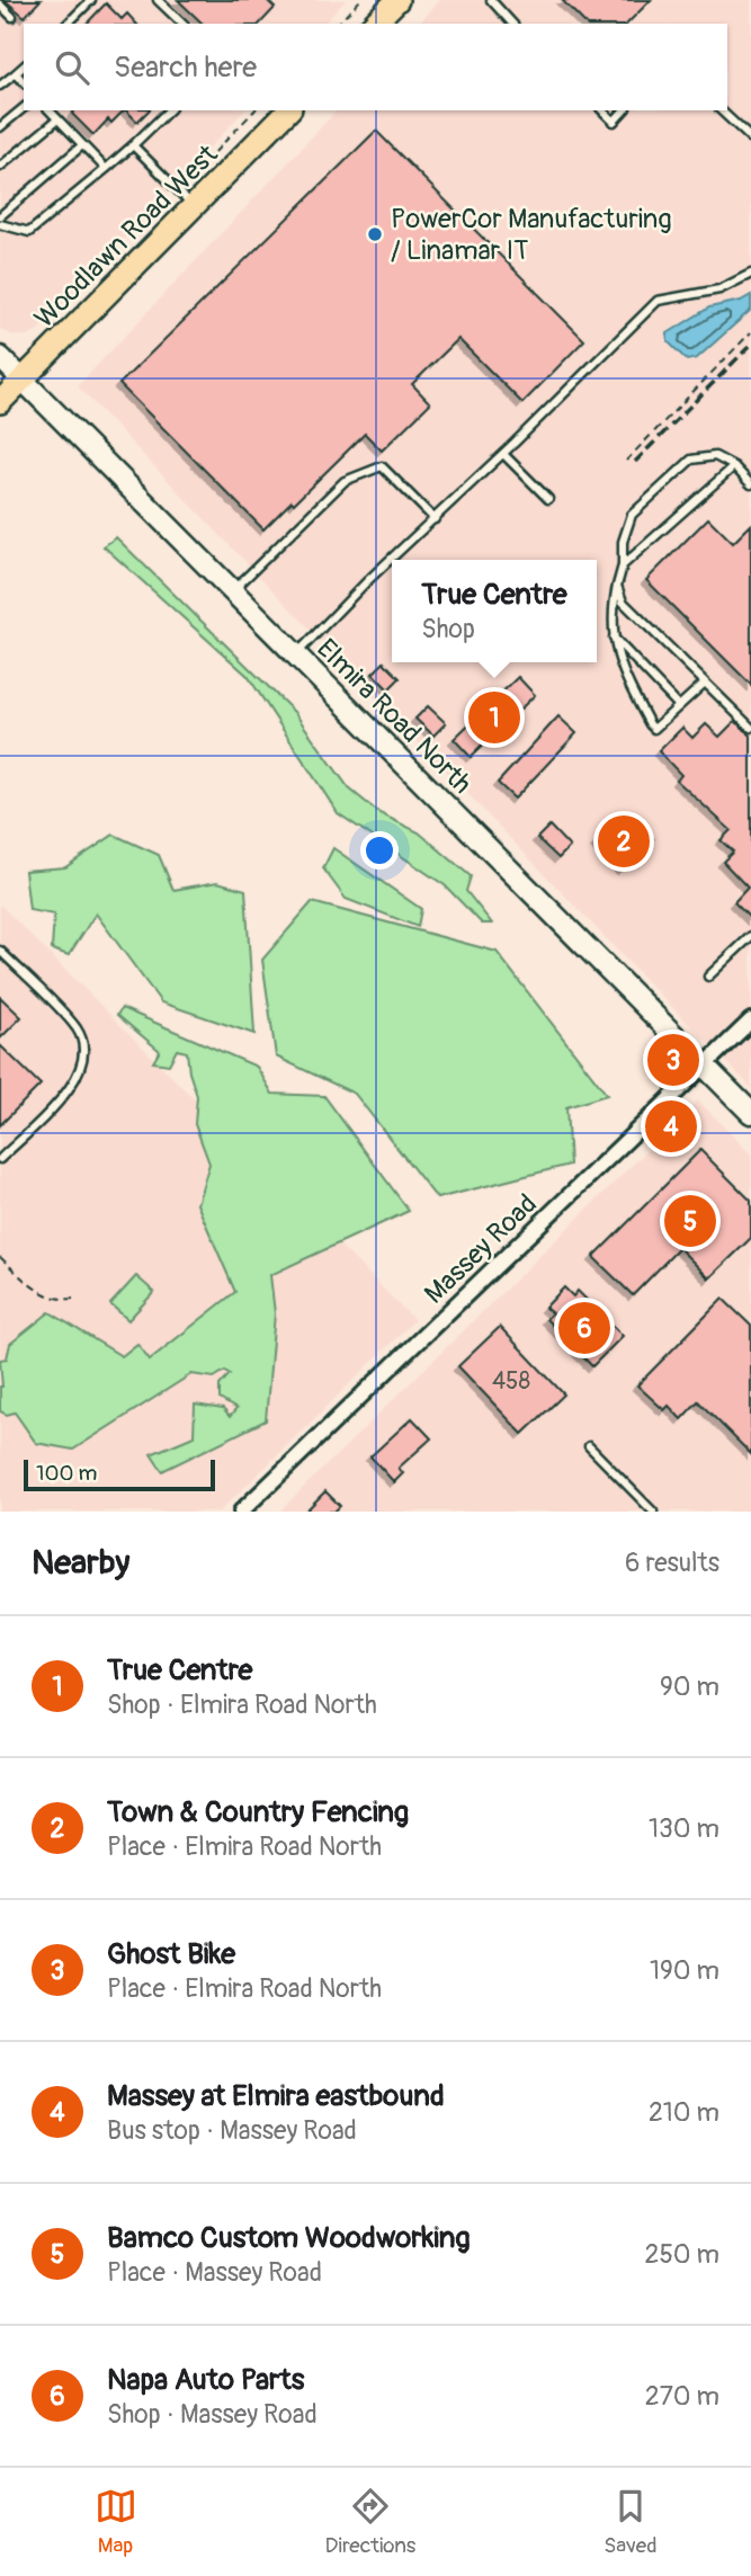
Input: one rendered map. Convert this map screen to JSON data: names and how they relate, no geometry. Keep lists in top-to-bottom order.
{
  "streets": {
    "main road": ["Woodlawn Road West", "Elmira Road North"],
    "street": ["Massey Road"]
  },
  "crossings": [
    ["Woodlawn Road West", "Elmira Road North"],
    ["Elmira Road North", "Massey Road"]
  ],
  "places": ["PowerCor Manufacturing / Linamar IT"],
  "house_numbers": ["458"],
  "scale_bar": "100 m",
  "page": {
    "search": "Search here",
    "popup": ["True Centre", "Shop"],
    "pins": [
      "1",
      "2",
      "3",
      "4",
      "5",
      "6"
    ],
    "scale": "100 m",
    "heading": ["Nearby", "6 results"],
    "list": [
      {
        "mark": "1",
        "name": "True Centre",
        "note": "Shop · Elmira Road North",
        "value": "90 m"
      },
      {
        "mark": "2",
        "name": "Town & Country Fencing",
        "note": "Place · Elmira Road North",
        "value": "130 m"
      },
      {
        "mark": "3",
        "name": "Ghost Bike",
        "note": "Place · Elmira Road North",
        "value": "190 m"
      },
      {
        "mark": "4",
        "name": "Massey at Elmira eastbound",
        "note": "Bus stop · Massey Road",
        "value": "210 m"
      },
      {
        "mark": "5",
        "name": "Bamco Custom Woodworking",
        "note": "Place · Massey Road",
        "value": "250 m"
      },
      {
        "mark": "6",
        "name": "Napa Auto Parts",
        "note": "Shop · Massey Road",
        "value": "270 m"
      }
    ],
    "nav": ["Map", "Directions", "Saved"]
  }
}
